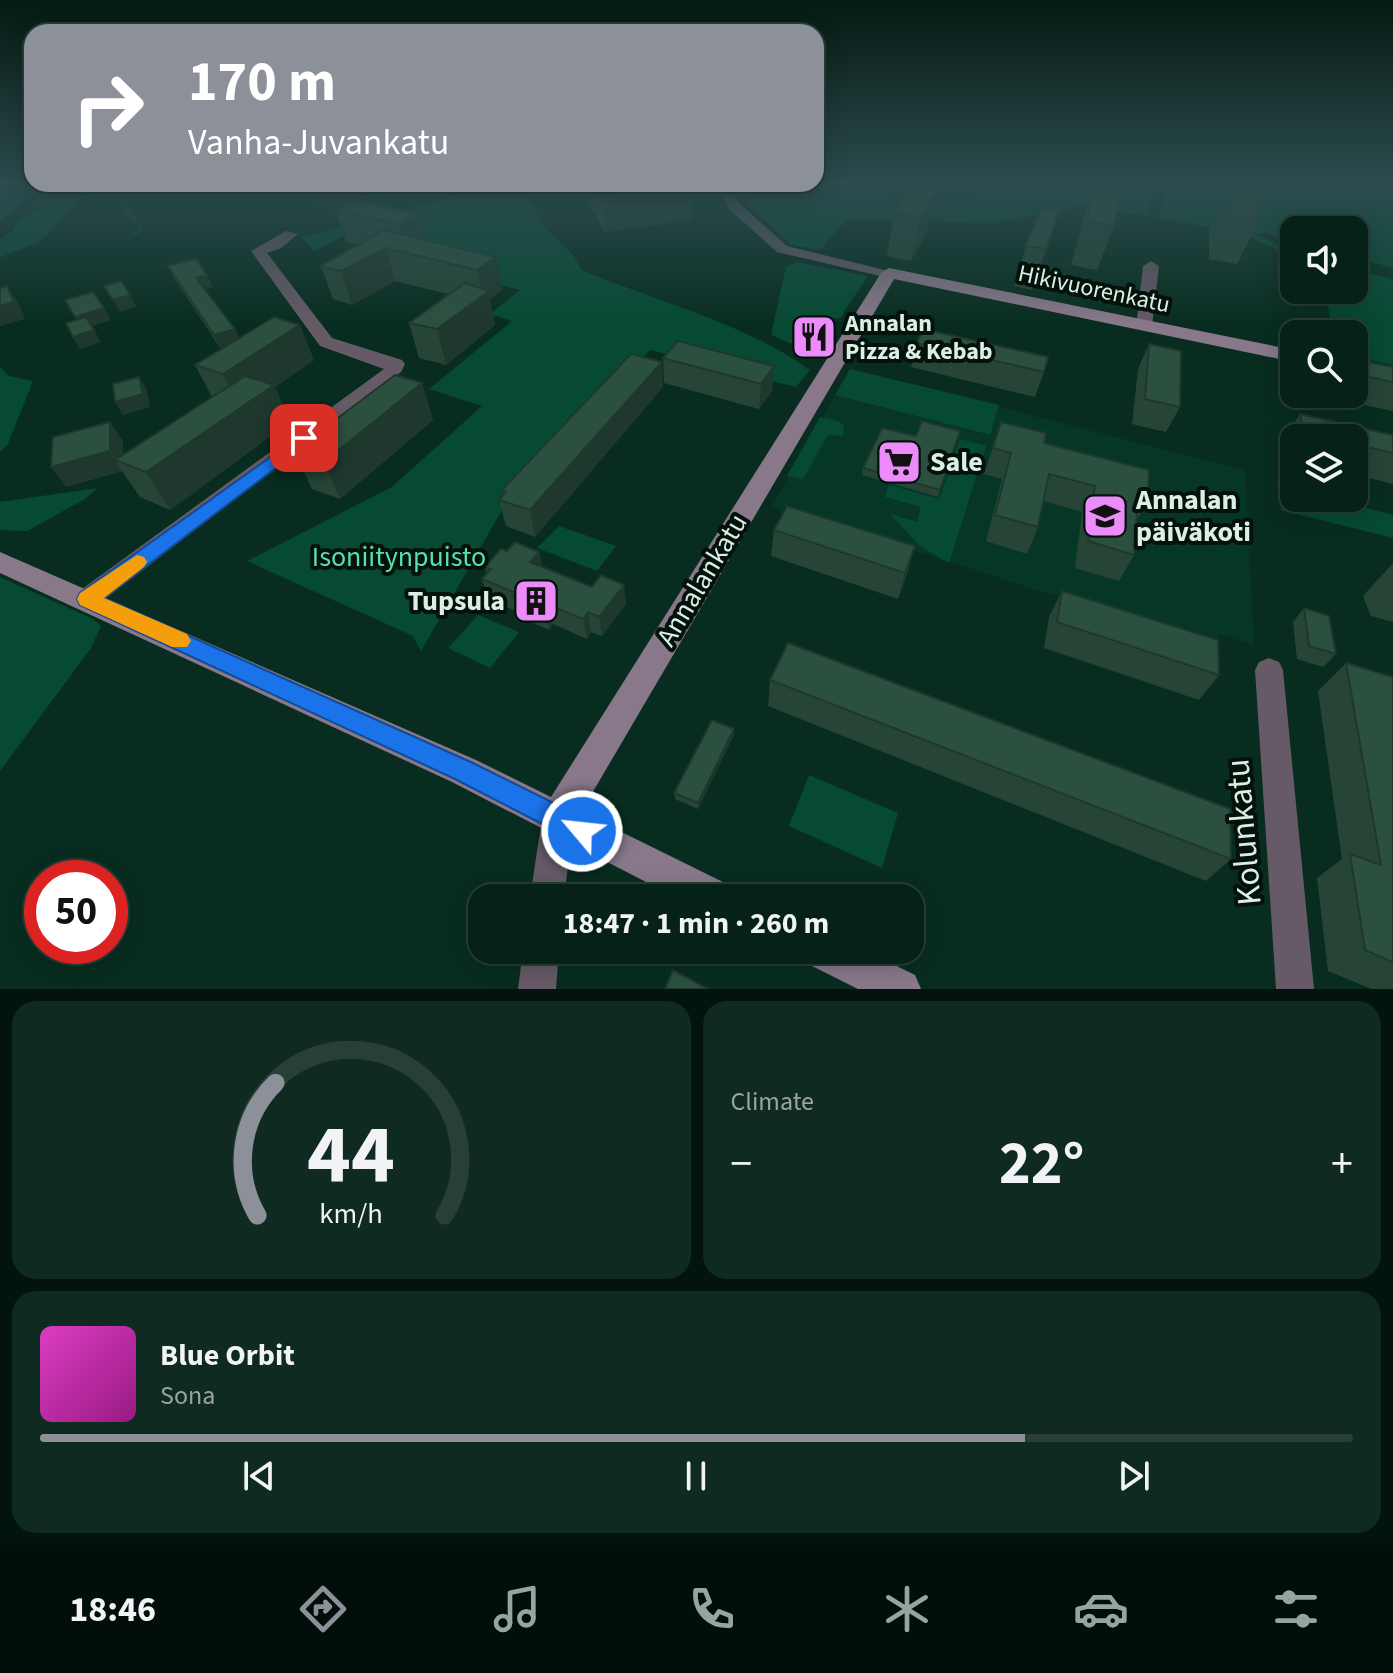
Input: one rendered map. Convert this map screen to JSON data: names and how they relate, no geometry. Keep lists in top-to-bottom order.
{
  "streets": {
    "street": ["Hikivuorenkatu", "Annalankatu", "Kolunkatu"]
  },
  "crossings": [
    ["Hikivuorenkatu", "Annalankatu"]
  ],
  "parks": ["Isoniitynpuisto"],
  "places": {
    "restaurant": ["Annalan Pizza & Kebab"],
    "supermarket": ["Sale"],
    "school or university": ["Annalan päiväkoti"],
    "building": ["Tupsula"]
  },
  "page": {
    "turn": ["170 m", "Vanha-Juvankatu"],
    "limit": "50",
    "trip": "18:47 · 1 min · 260 m",
    "tile": "Climate",
    "heat": ["−", "22°", "+"],
    "song": ["Blue Orbit", "Sona"],
    "tabs": "18:46",
    "gauge": ["44", "km/h"]
  }
}
